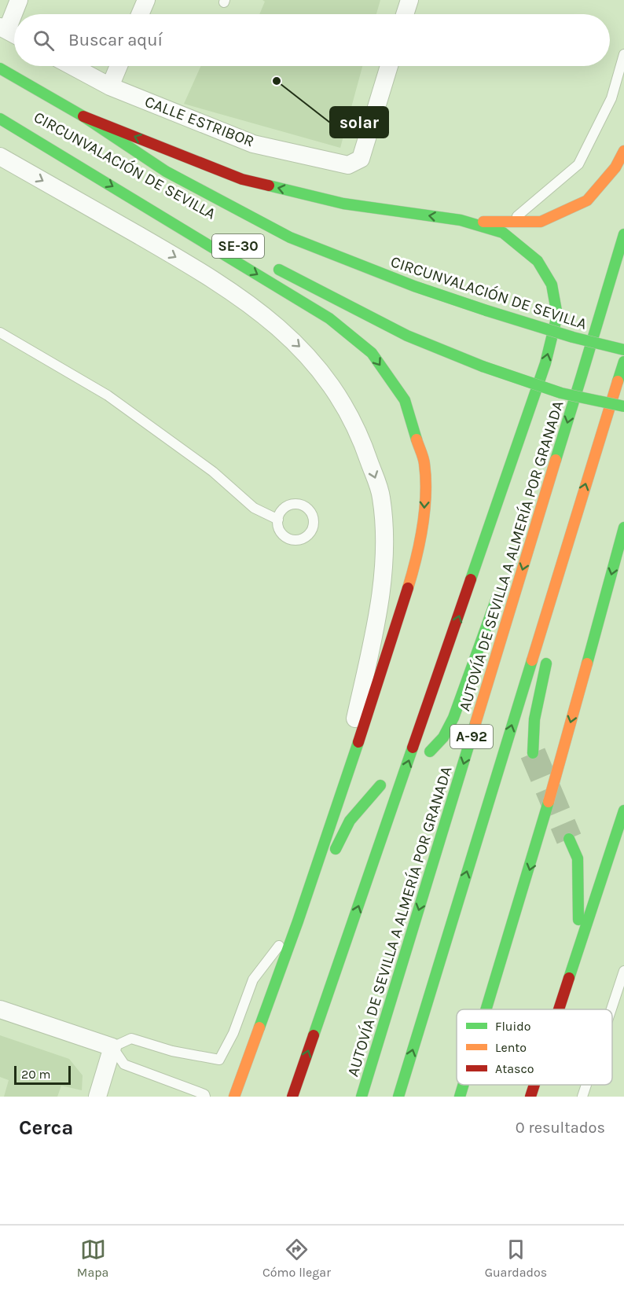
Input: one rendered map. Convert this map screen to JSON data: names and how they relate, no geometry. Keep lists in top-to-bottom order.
{
  "streets": {
    "main road": [
      "CIRCUNVALACIÓN DE SEVILLA",
      "SE-30",
      "AUTOVÍA DE SEVILLA A ALMERÍA POR GRANADA",
      "A-92"
    ],
    "street": ["CALLE ESTRIBOR"]
  },
  "places": ["solar"],
  "legend": ["Fluido", "Lento", "Atasco"],
  "scale_bar": "20 m",
  "page": {
    "search": "Buscar aquí",
    "scale": "20 m",
    "heading": ["Cerca", "0 resultados"],
    "nav": ["Mapa", "Cómo llegar", "Guardados"]
  }
}
